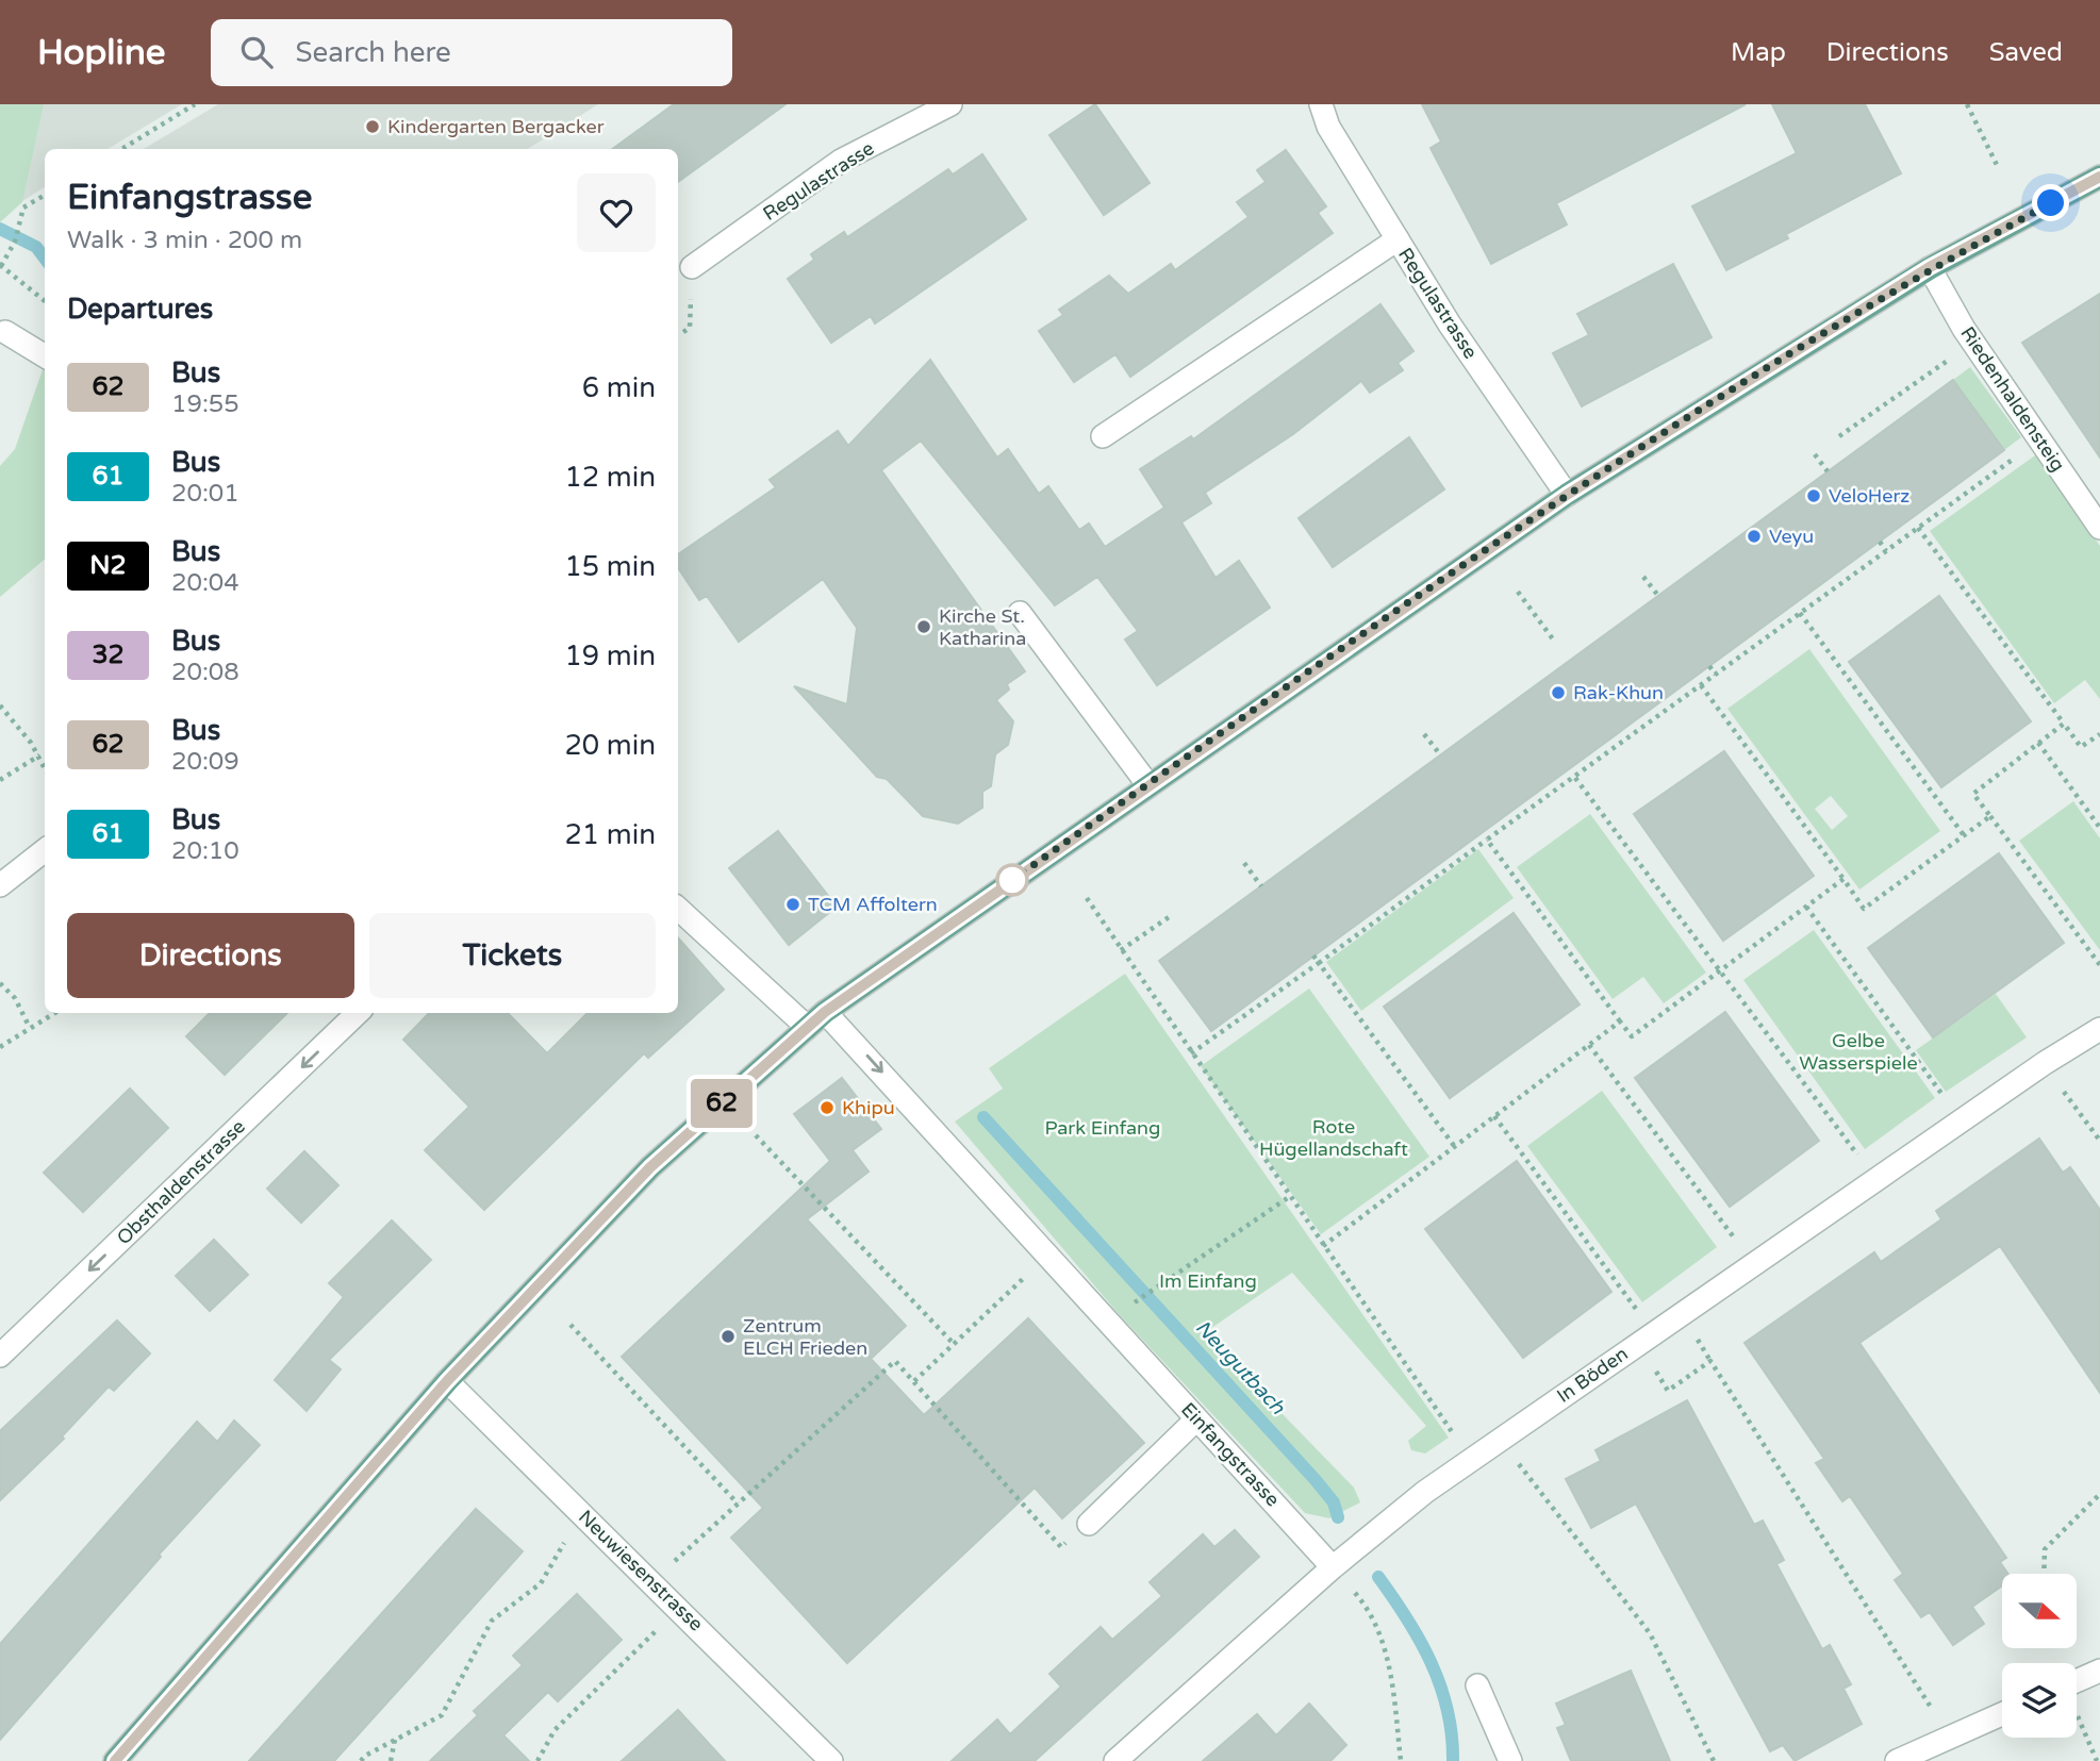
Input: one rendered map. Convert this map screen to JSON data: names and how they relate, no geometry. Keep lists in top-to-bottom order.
{
  "streets": {
    "street": [
      "Regulastrasse",
      "Riedenhaldensteig",
      "Obsthaldenstrasse",
      "In Böden",
      "Einfangstrasse",
      "Neuwiesenstrasse"
    ]
  },
  "crossings": [
    ["In Böden", "Einfangstrasse"]
  ],
  "one_way": ["Obsthaldenstrasse", "Einfangstrasse"],
  "water": ["Neugutbach"],
  "parks": [
    "Gelbe Wasserspiele",
    "Rote Hügellandschaft",
    "Park Einfang",
    "Im Einfang"
  ],
  "places": [
    "Kindergarten Bergacker",
    "VeloHerz",
    "Veyu",
    "Kirche St. Katharina",
    "Rak-Khun",
    "TCM Affoltern",
    "Khipu",
    "Zentrum ELCH Frieden"
  ],
  "lines": ["bus line 62"],
  "north": "right",
  "page": {
    "header": "Hopline",
    "search": "Search here",
    "nav": ["Map", "Directions", "Saved"],
    "on_map": "62",
    "heading": [
      ["Einfangstrasse", "Walk · 3 min · 200 m"],
      "Departures"
    ],
    "list": [
      {
        "mark": "62",
        "name": "Bus",
        "note": "19:55",
        "value": "6 min"
      },
      {
        "mark": "61",
        "name": "Bus",
        "note": "20:01",
        "value": "12 min"
      },
      {
        "mark": "N2",
        "name": "Bus",
        "note": "20:04",
        "value": "15 min"
      },
      {
        "mark": "32",
        "name": "Bus",
        "note": "20:08",
        "value": "19 min"
      },
      {
        "mark": "62",
        "name": "Bus",
        "note": "20:09",
        "value": "20 min"
      },
      {
        "mark": "61",
        "name": "Bus",
        "note": "20:10",
        "value": "21 min"
      }
    ],
    "buttons": ["Directions", "Tickets"]
  }
}
